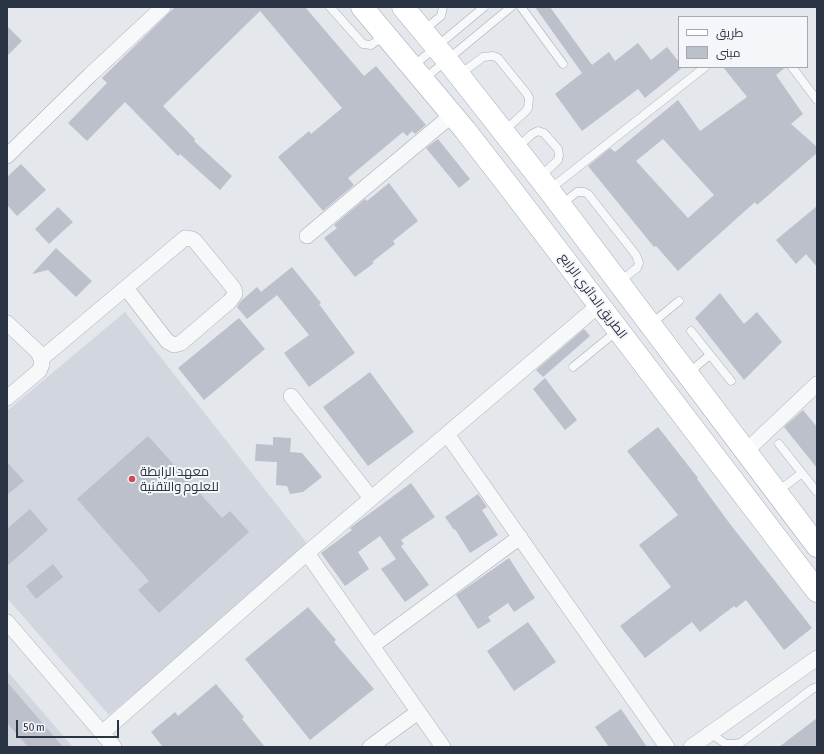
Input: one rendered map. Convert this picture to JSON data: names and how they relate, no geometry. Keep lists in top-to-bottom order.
{
  "streets": {
    "main road": ["الطريق الدائري الرابع"]
  },
  "places": ["معهد الرابطة للعلوم والتقنية"],
  "legend": ["طريق", "مبنى"],
  "scale_bar": "50 m"
}
